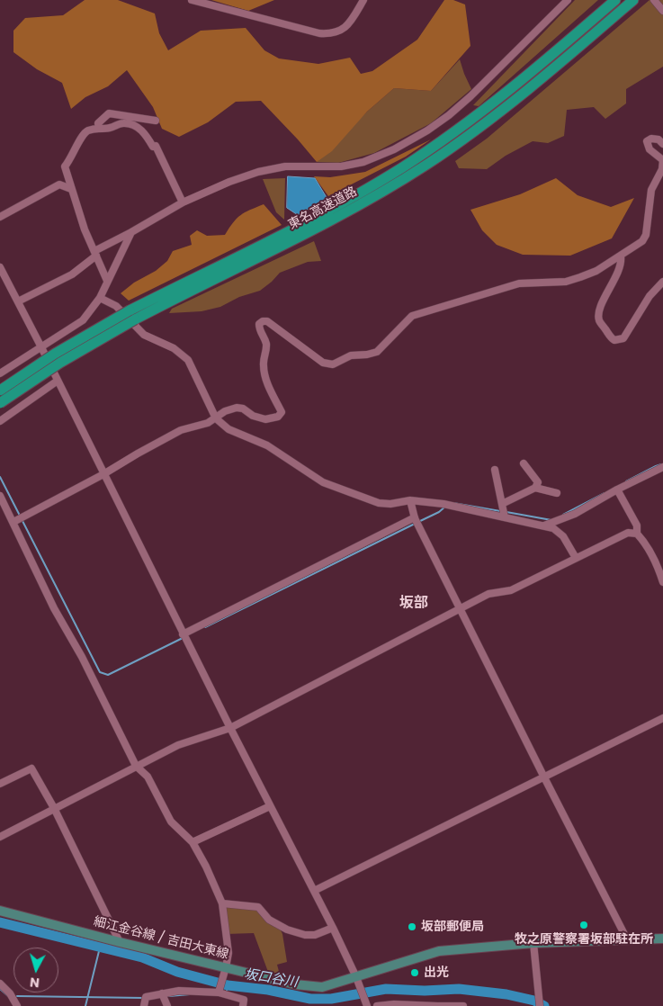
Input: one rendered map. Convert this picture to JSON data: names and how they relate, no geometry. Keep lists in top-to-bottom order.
{
  "streets": {
    "highway": ["東名高速道路"],
    "main road": ["細江金谷線 / 吉田大東線"]
  },
  "districts": ["坂部"],
  "water": ["坂口谷川"],
  "places": ["牧之原警察署坂部駐在所", "坂部郵便局", "出光"],
  "north": "bottom"
}
